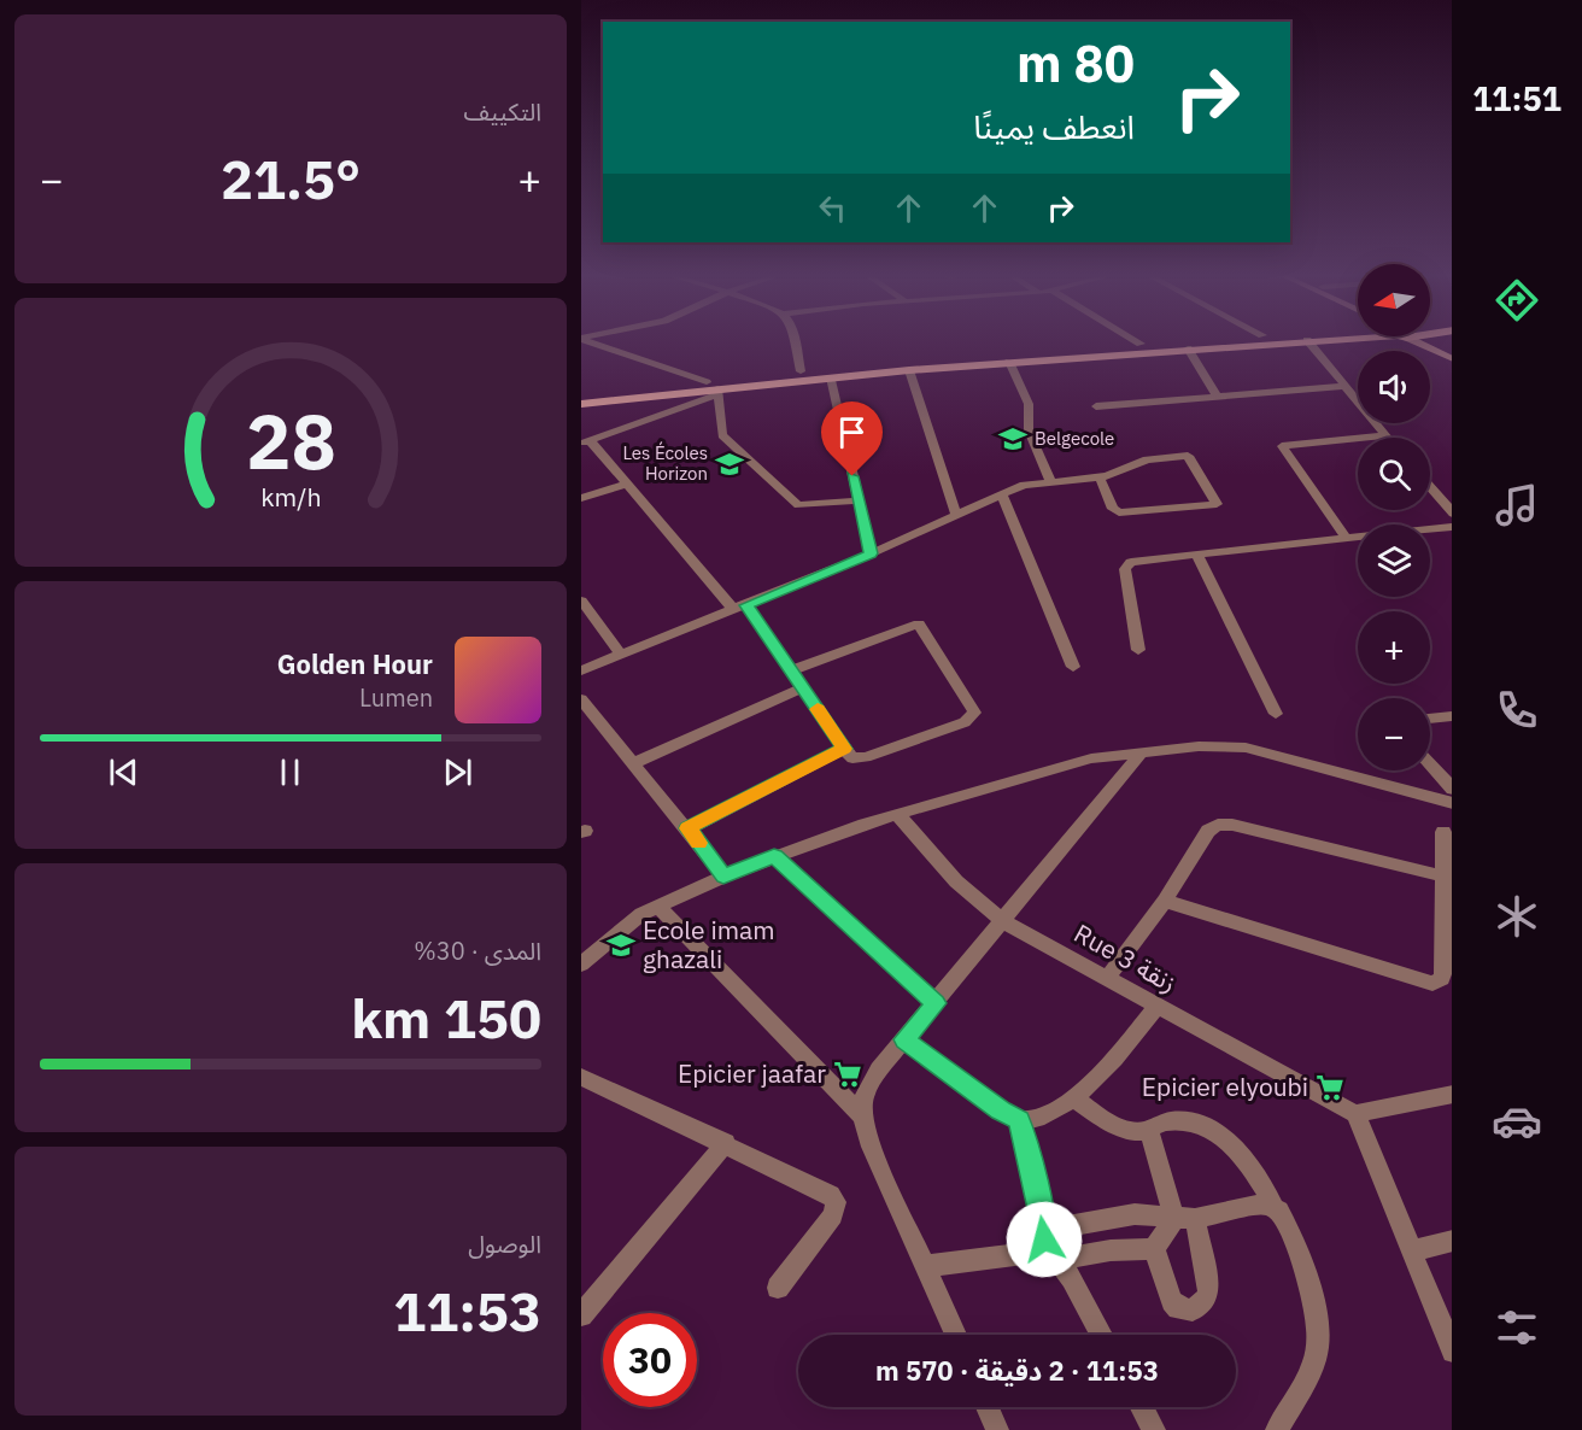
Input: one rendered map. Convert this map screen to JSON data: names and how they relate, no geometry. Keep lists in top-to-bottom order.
{
  "streets": {
    "street": ["Rue 3 زنقة"]
  },
  "places": {
    "school or university": ["Belgecole", "Les Écoles Horizon", "Ecole imam ghazali"],
    "supermarket": ["Epicier jaafar", "Epicier elyoubi"]
  },
  "north": "left",
  "page": {
    "tabs": "11:51",
    "tile": [
      "التكييف",
      ["المدى · 30%", "150 km"],
      ["الوصول", "11:53"]
    ],
    "turn": ["80 m", "انعطف يمينًا"],
    "heat": ["−", "21.5°", "+"],
    "map_buttons": ["+", "−"],
    "song": ["Golden Hour", "Lumen"],
    "limit": "30",
    "trip": "11:53 · 2 دقيقة · 570 m",
    "gauge": ["28", "km/h"]
  }
}
